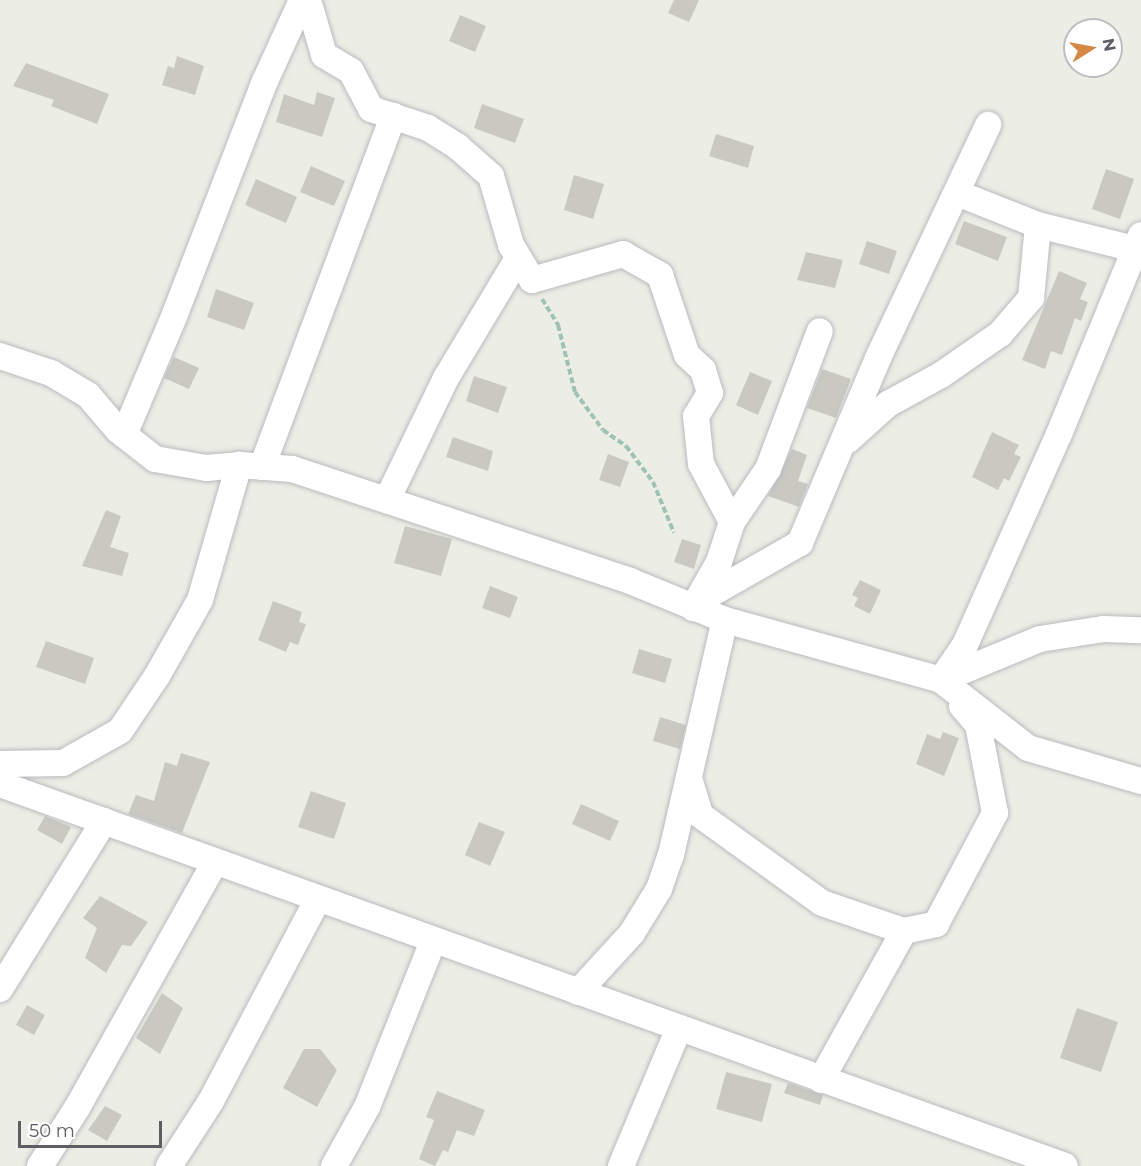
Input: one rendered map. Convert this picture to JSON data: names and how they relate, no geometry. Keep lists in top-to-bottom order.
{
  "scale_bar": "50 m",
  "north": "right"
}
